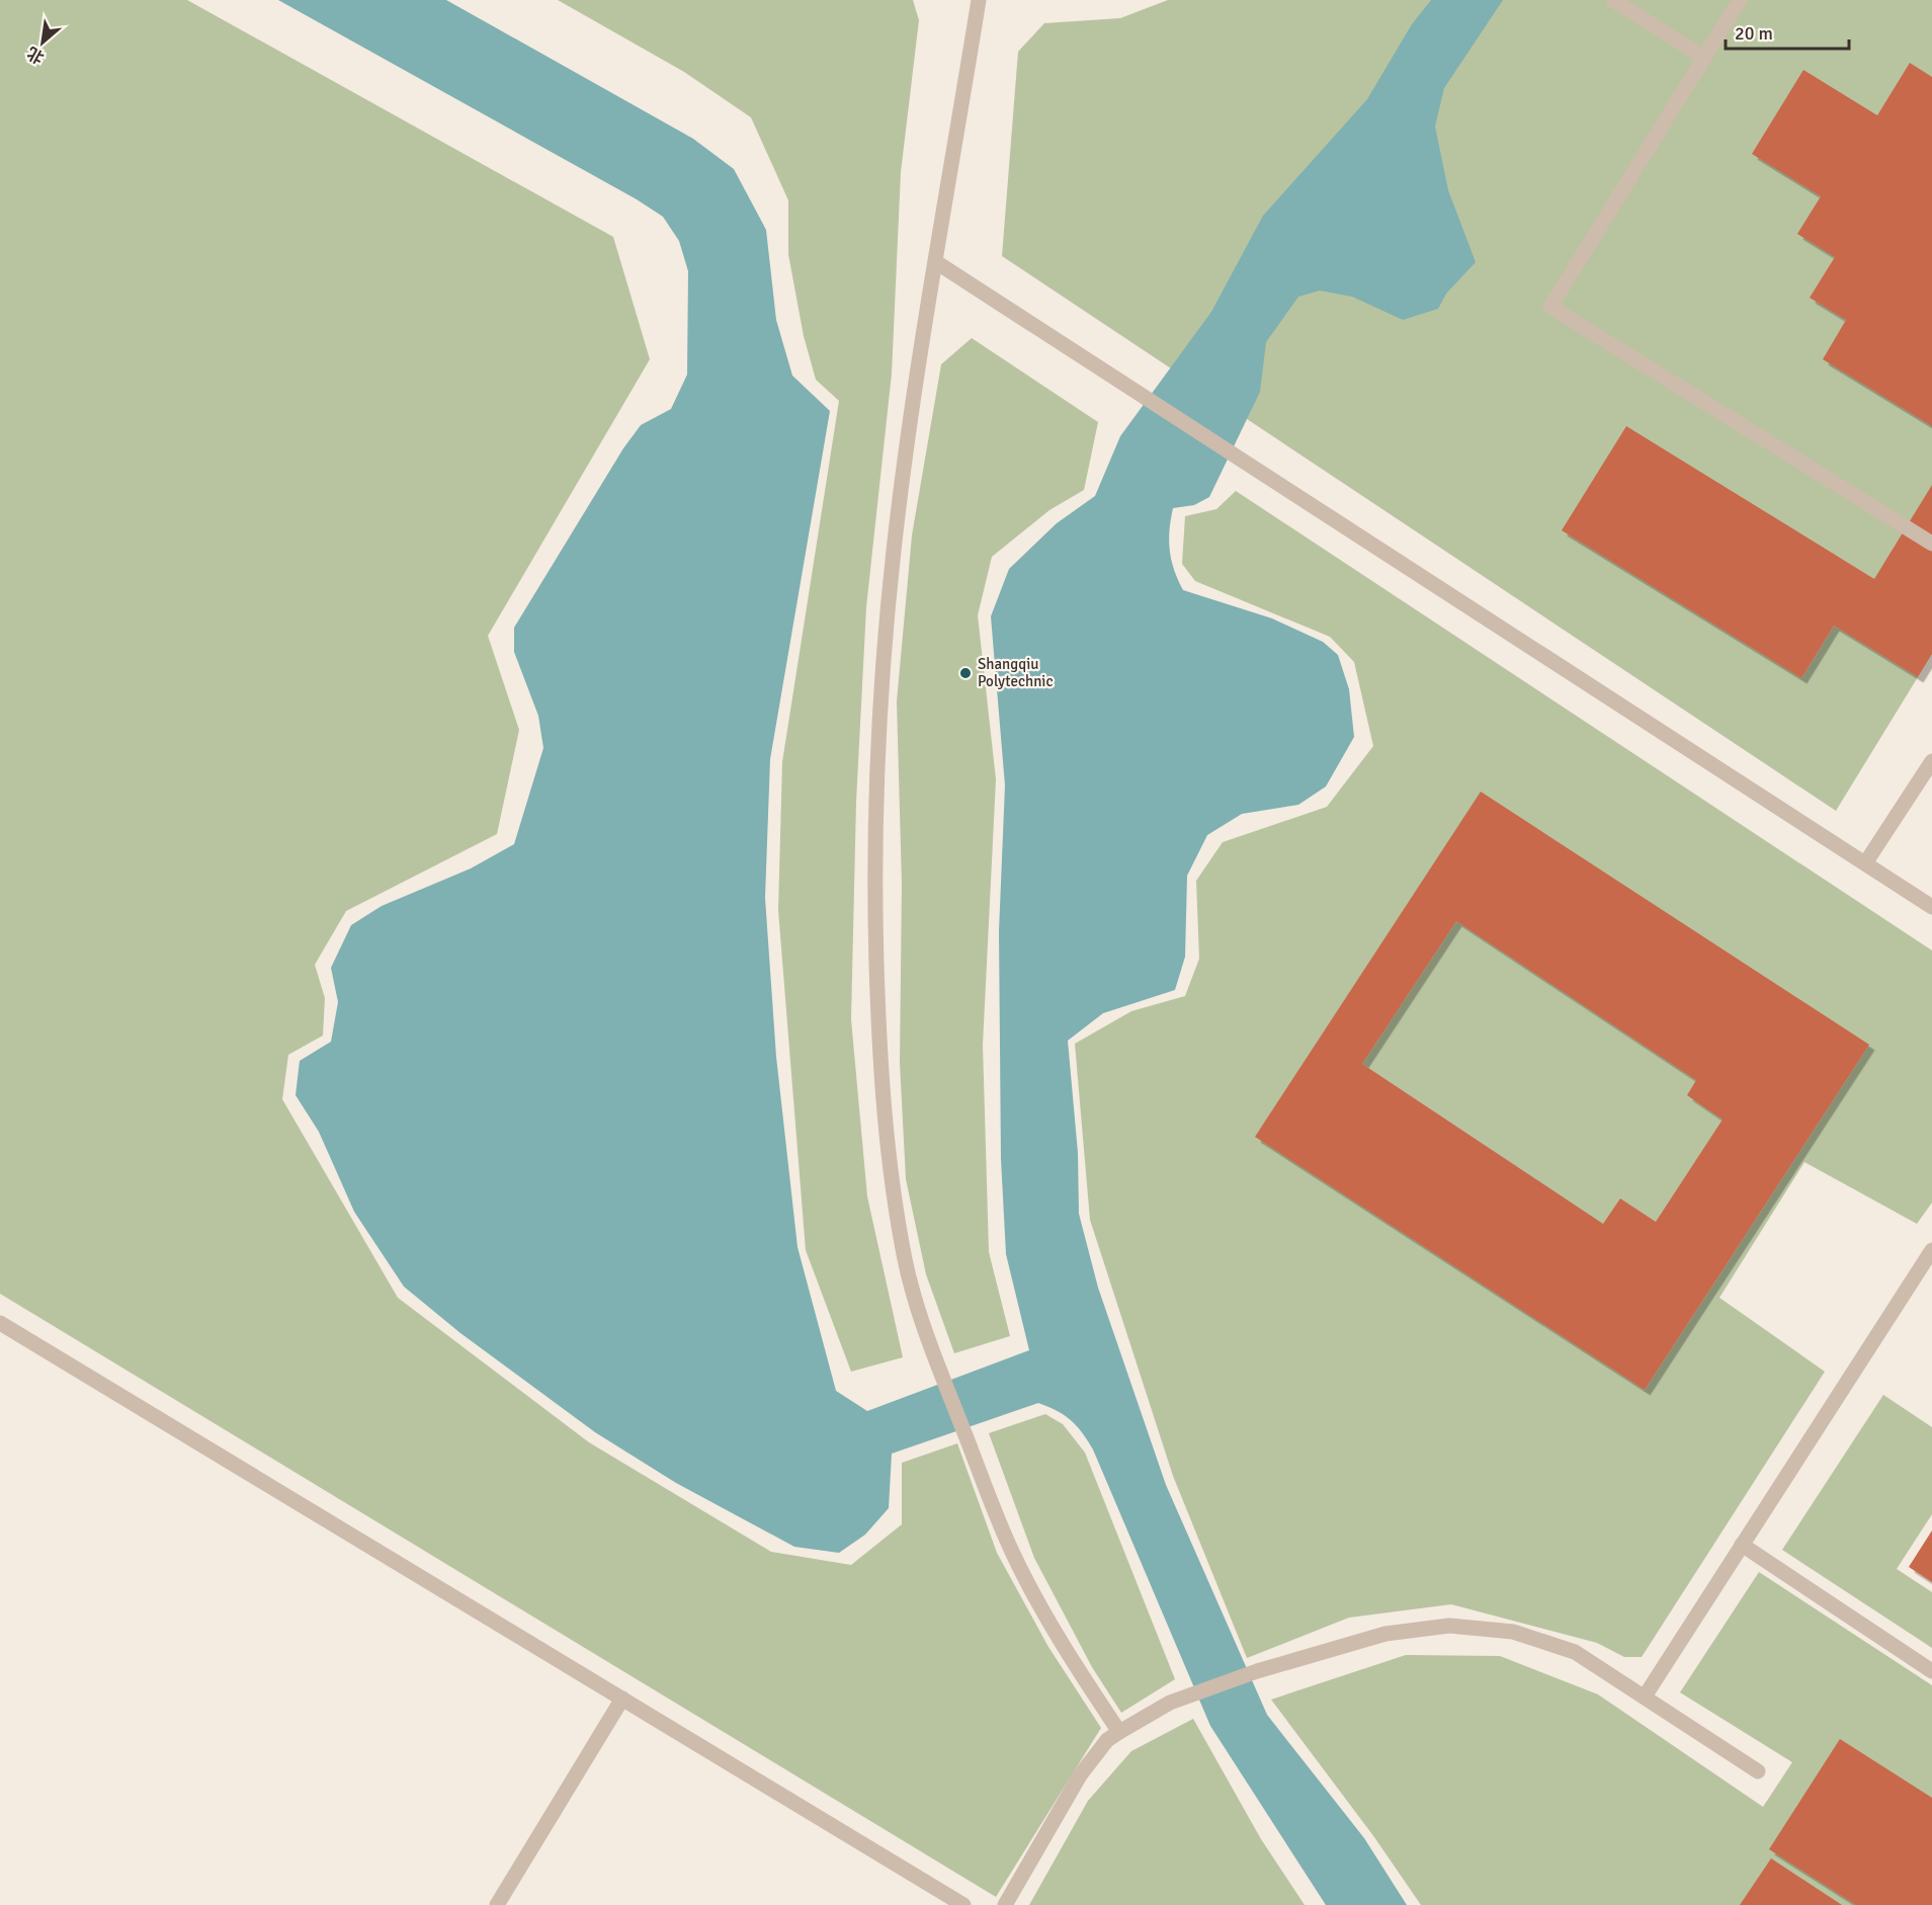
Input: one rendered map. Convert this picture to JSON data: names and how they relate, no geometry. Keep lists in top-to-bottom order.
{
  "places": ["Shangqiu Polytechnic"],
  "scale_bar": "20 m",
  "north": "bottom left"
}
